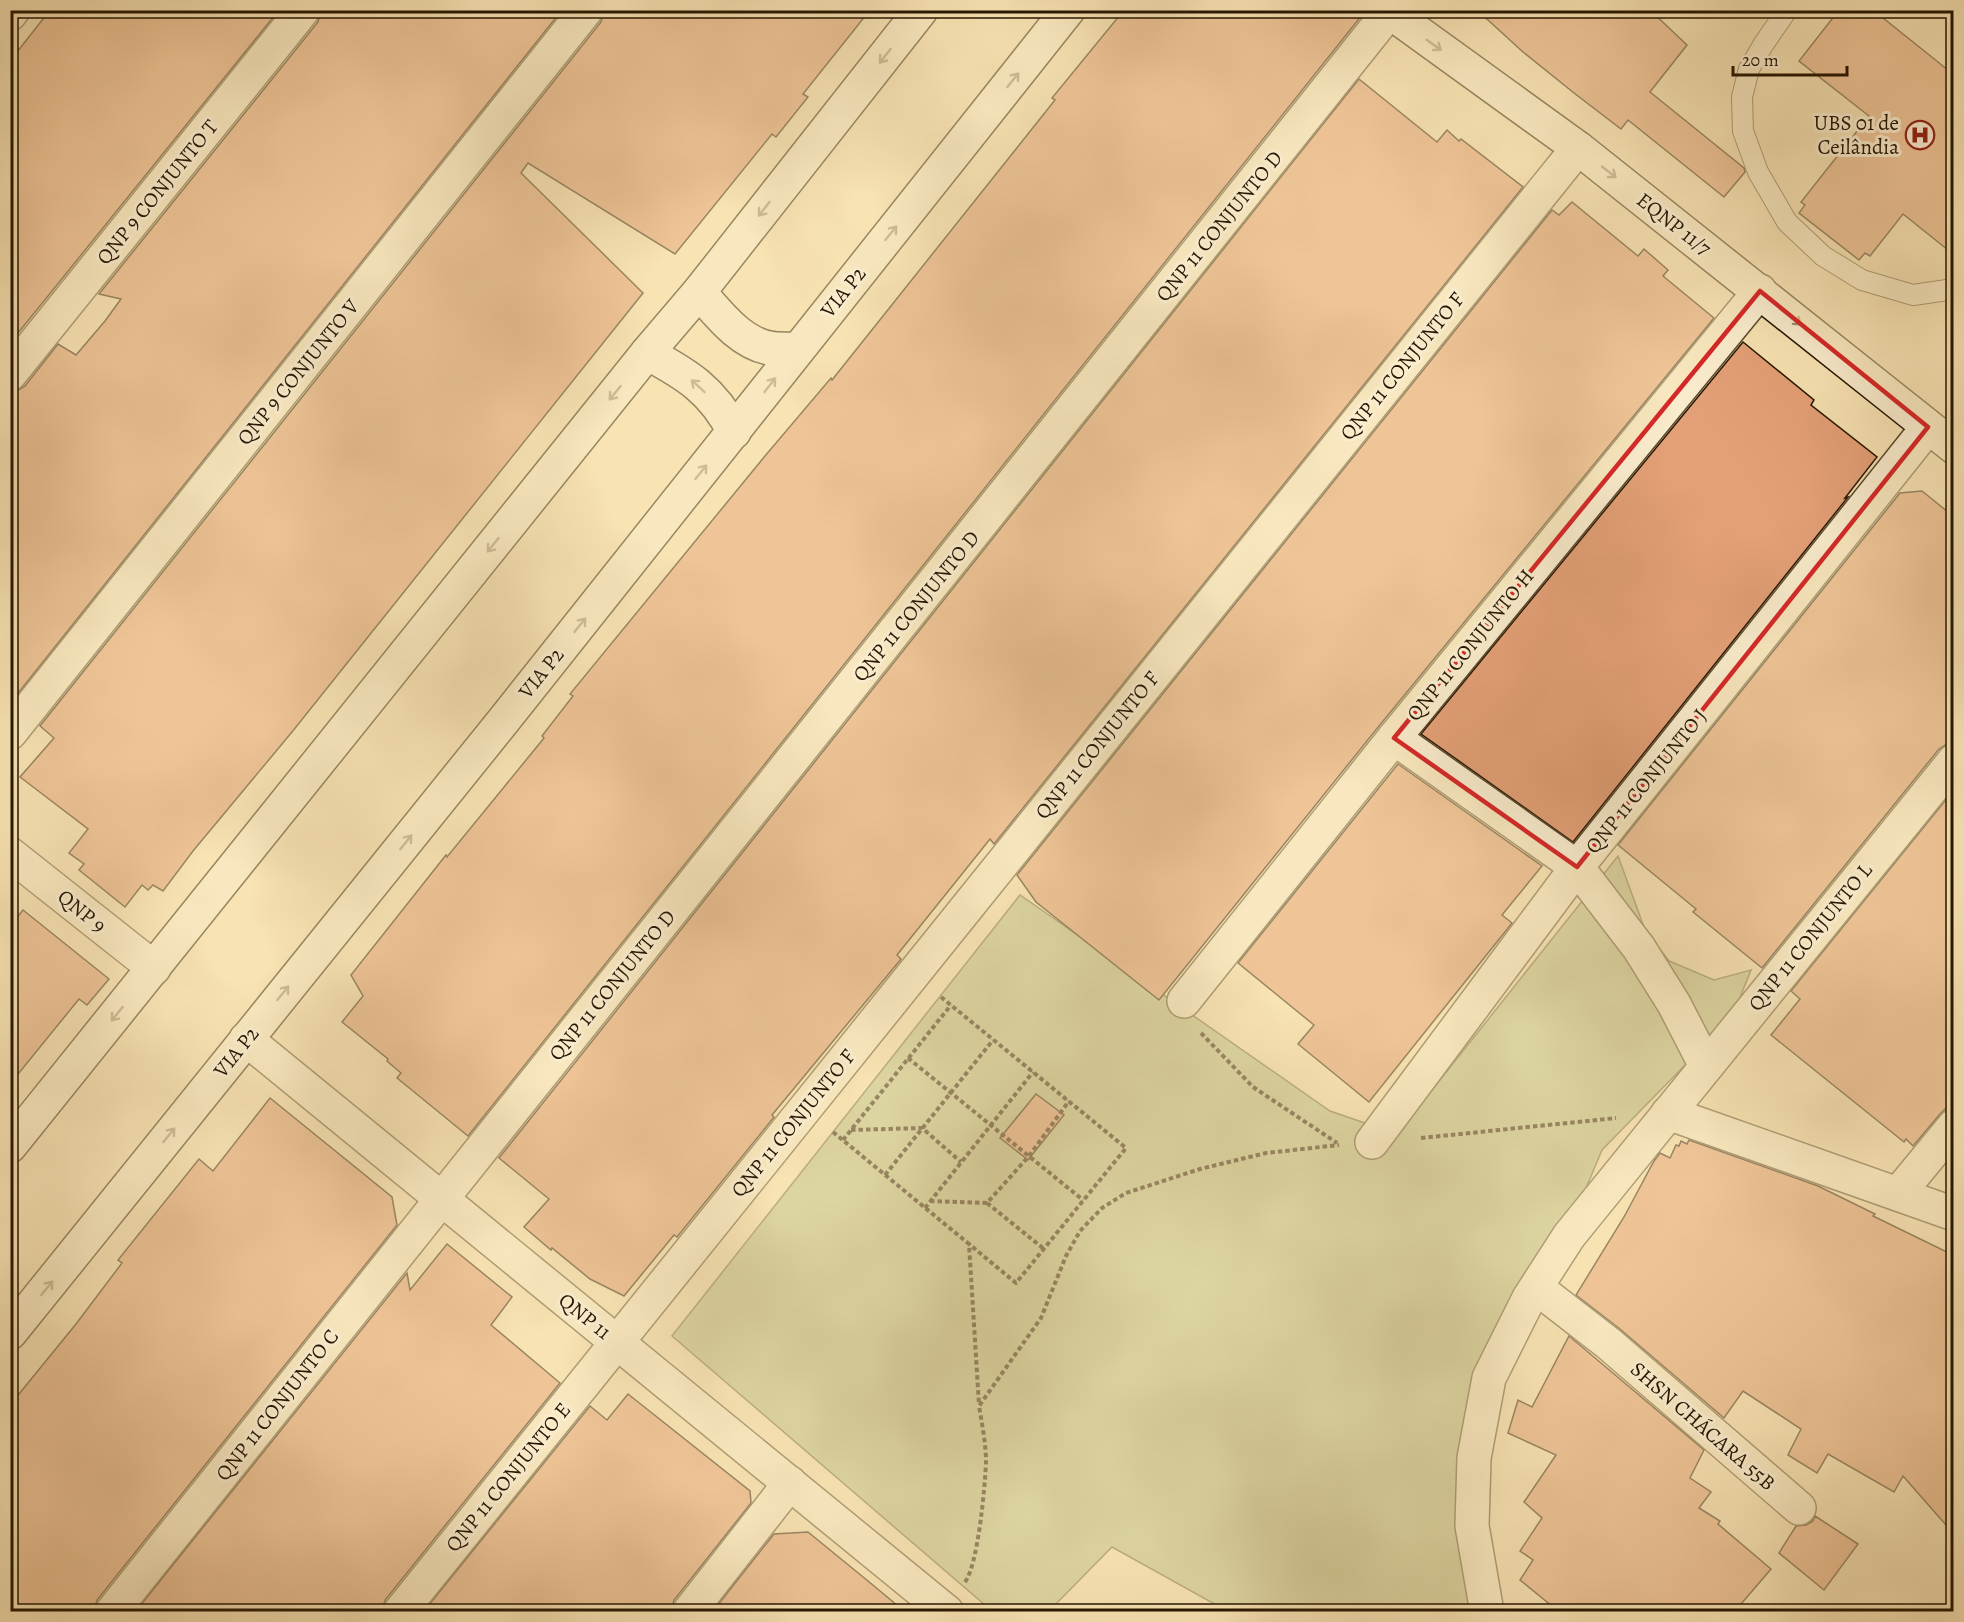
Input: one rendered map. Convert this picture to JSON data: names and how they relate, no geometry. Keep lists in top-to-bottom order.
{
  "streets": {
    "street": [
      "QNP 9 CONJUNTO T",
      "EQNP 11/7",
      "QNP 11 CONJUNTO D",
      "VIA P2",
      "QNP 11 CONJUNTO F",
      "QNP 9 CONJUNTO V",
      "QNP 11 CONJUNTO H",
      "QNP 11 CONJUNTO J",
      "QNP 9",
      "QNP 11 CONJUNTO L",
      "QNP 11",
      "QNP 11 CONJUNTO C",
      "SHSN CHÁCARA 55B",
      "QNP 11 CONJUNTO E"
    ]
  },
  "crossings": [
    ["EQNP 11/7", "QNP 11 CONJUNTO D"],
    ["EQNP 11/7", "QNP 11 CONJUNTO F"],
    ["EQNP 11/7", "QNP 11 CONJUNTO H"],
    ["EQNP 11/7", "QNP 11 CONJUNTO J"],
    ["QNP 11 CONJUNTO D", "QNP 11"],
    ["QNP 11 CONJUNTO D", "QNP 11 CONJUNTO C"],
    ["VIA P2", "QNP 11"],
    ["QNP 11 CONJUNTO F", "QNP 11"],
    ["QNP 11 CONJUNTO F", "QNP 11 CONJUNTO E"],
    ["QNP 11 CONJUNTO L", "SHSN CHÁCARA 55B"],
    ["QNP 11", "QNP 11 CONJUNTO C"],
    ["QNP 11", "QNP 11 CONJUNTO E"]
  ],
  "one_way": ["EQNP 11/7"],
  "places": {
    "hospital": ["UBS 01 de Ceilândia"]
  },
  "scale_bar": "20 m"
}
